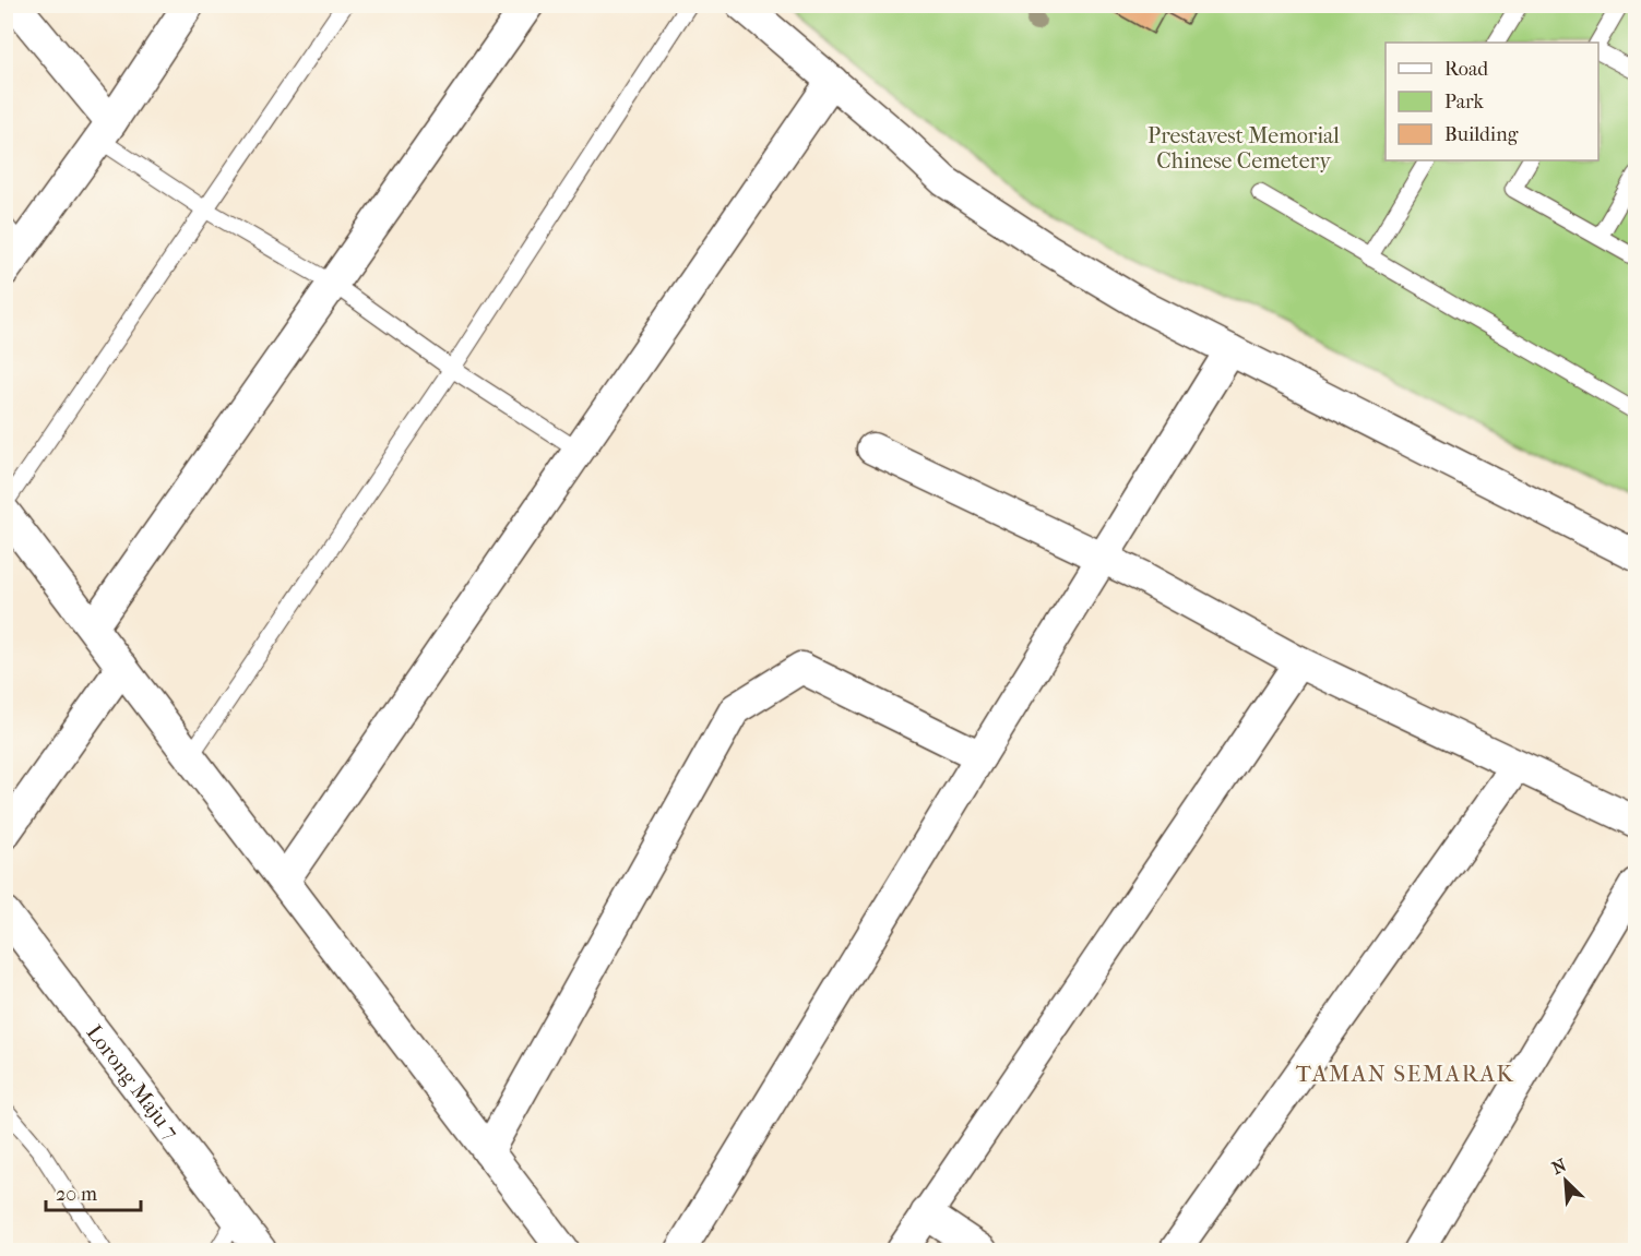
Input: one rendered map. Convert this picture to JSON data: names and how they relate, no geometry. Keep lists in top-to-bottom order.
{
  "streets": {
    "street": ["Lorong Maju 7"]
  },
  "districts": ["TAMAN SEMARAK"],
  "parks": ["Prestavest Memorial Chinese Cemetery"],
  "legend": ["Road", "Park", "Building"],
  "scale_bar": "20 m",
  "north": "top left"
}
